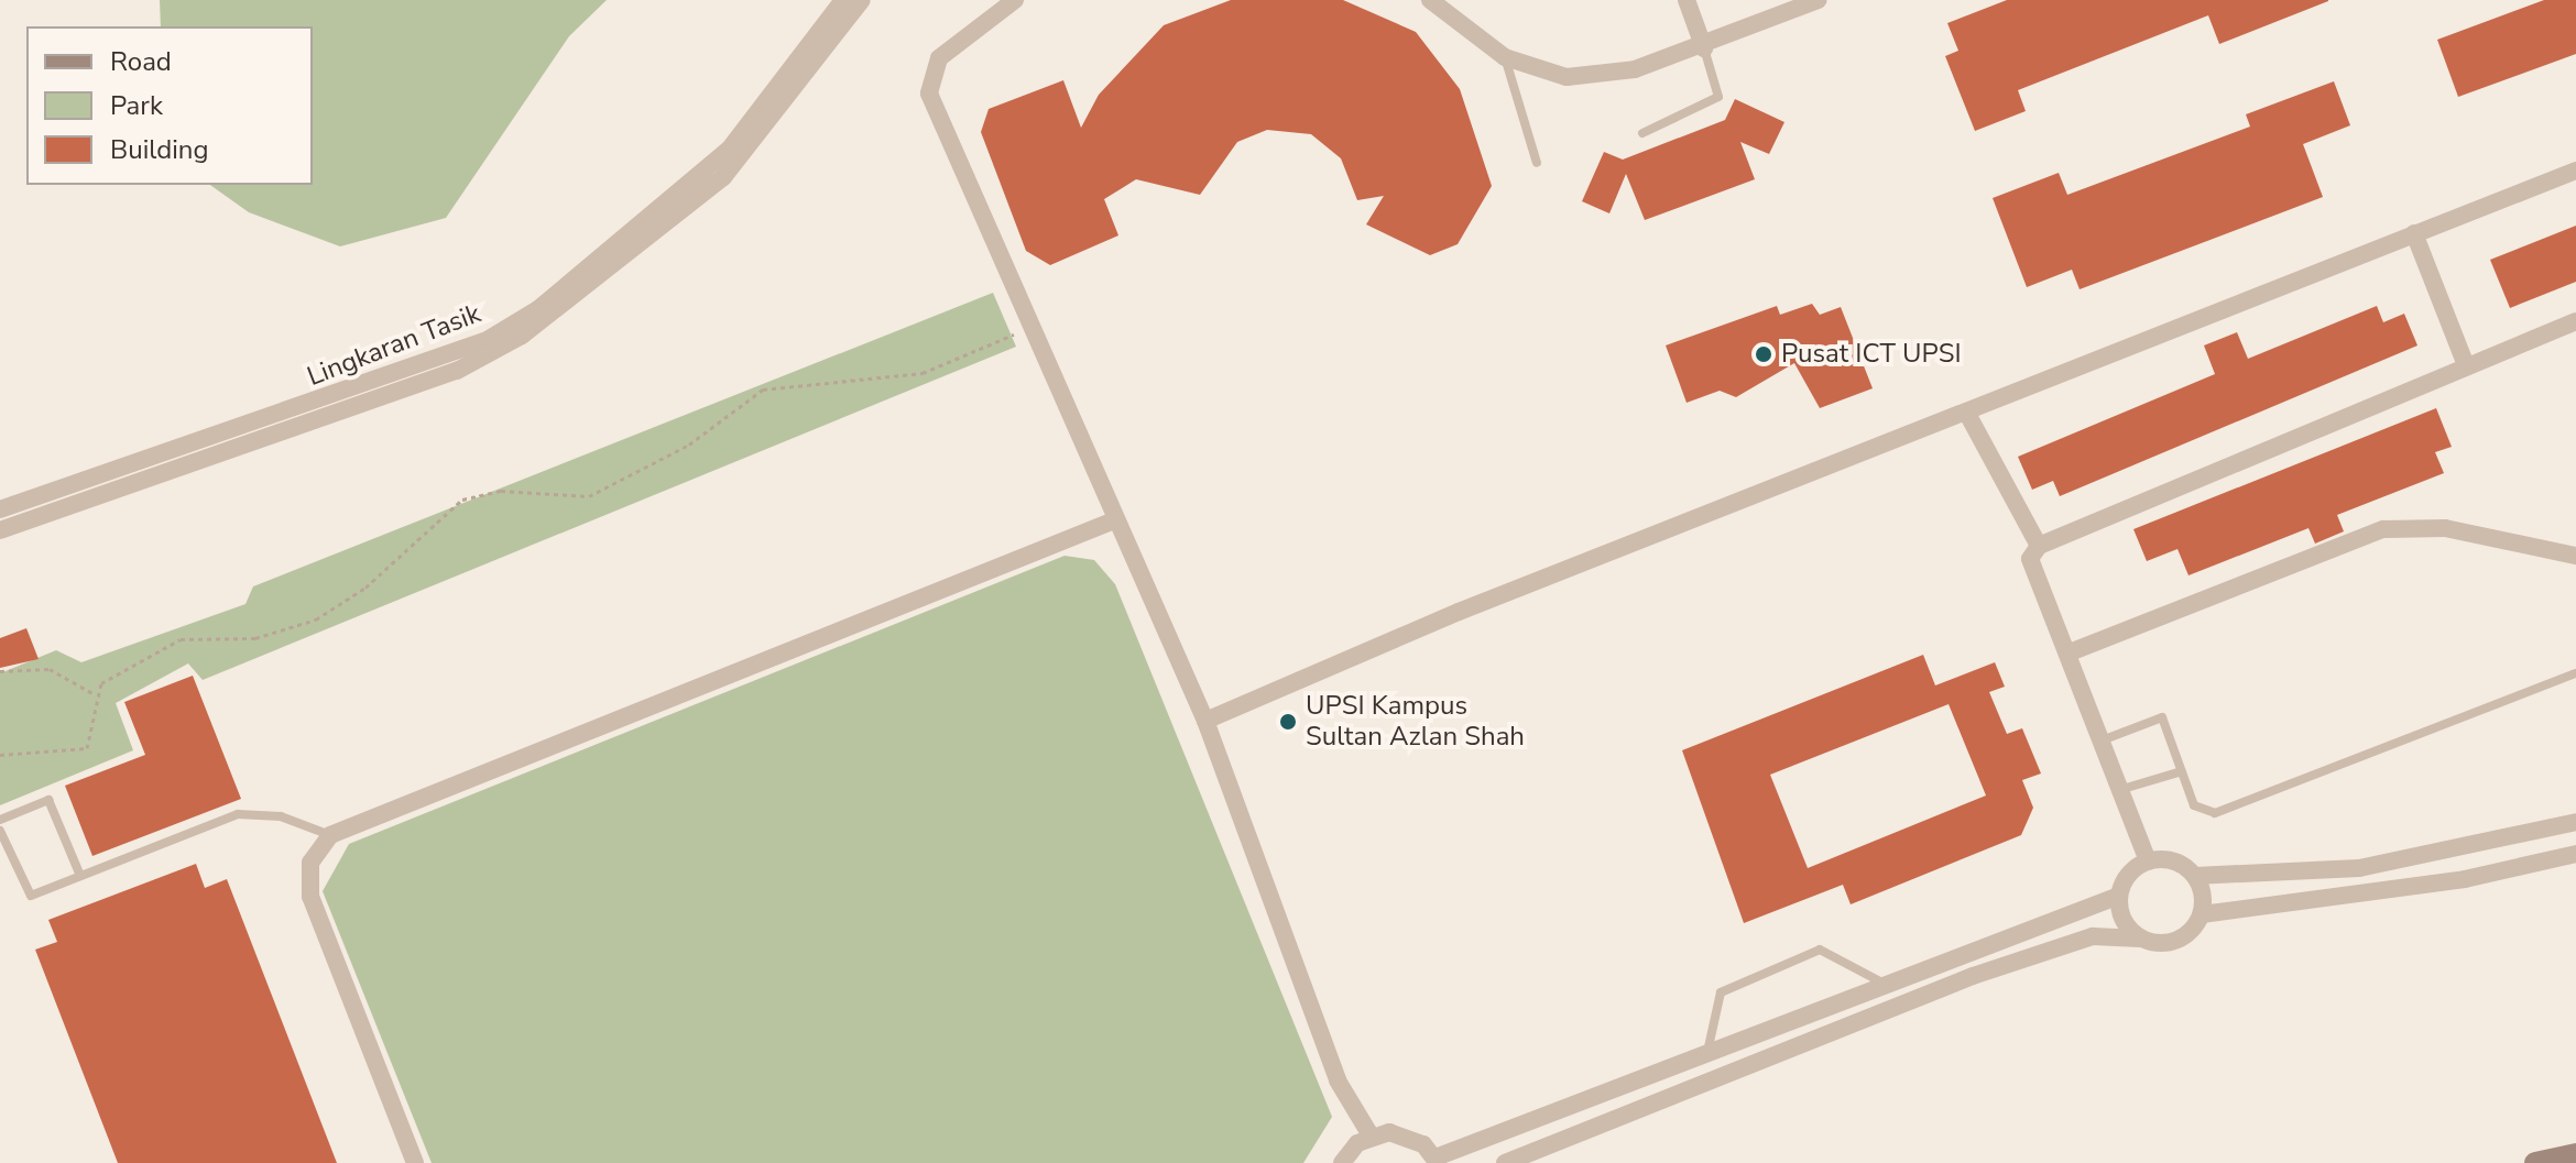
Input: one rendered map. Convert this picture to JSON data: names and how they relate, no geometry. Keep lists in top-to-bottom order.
{
  "streets": {
    "street": ["Lingkaran Tasik"]
  },
  "places": ["Pusat ICT UPSI", "UPSI Kampus Sultan Azlan Shah"],
  "legend": ["Road", "Park", "Building"]
}
